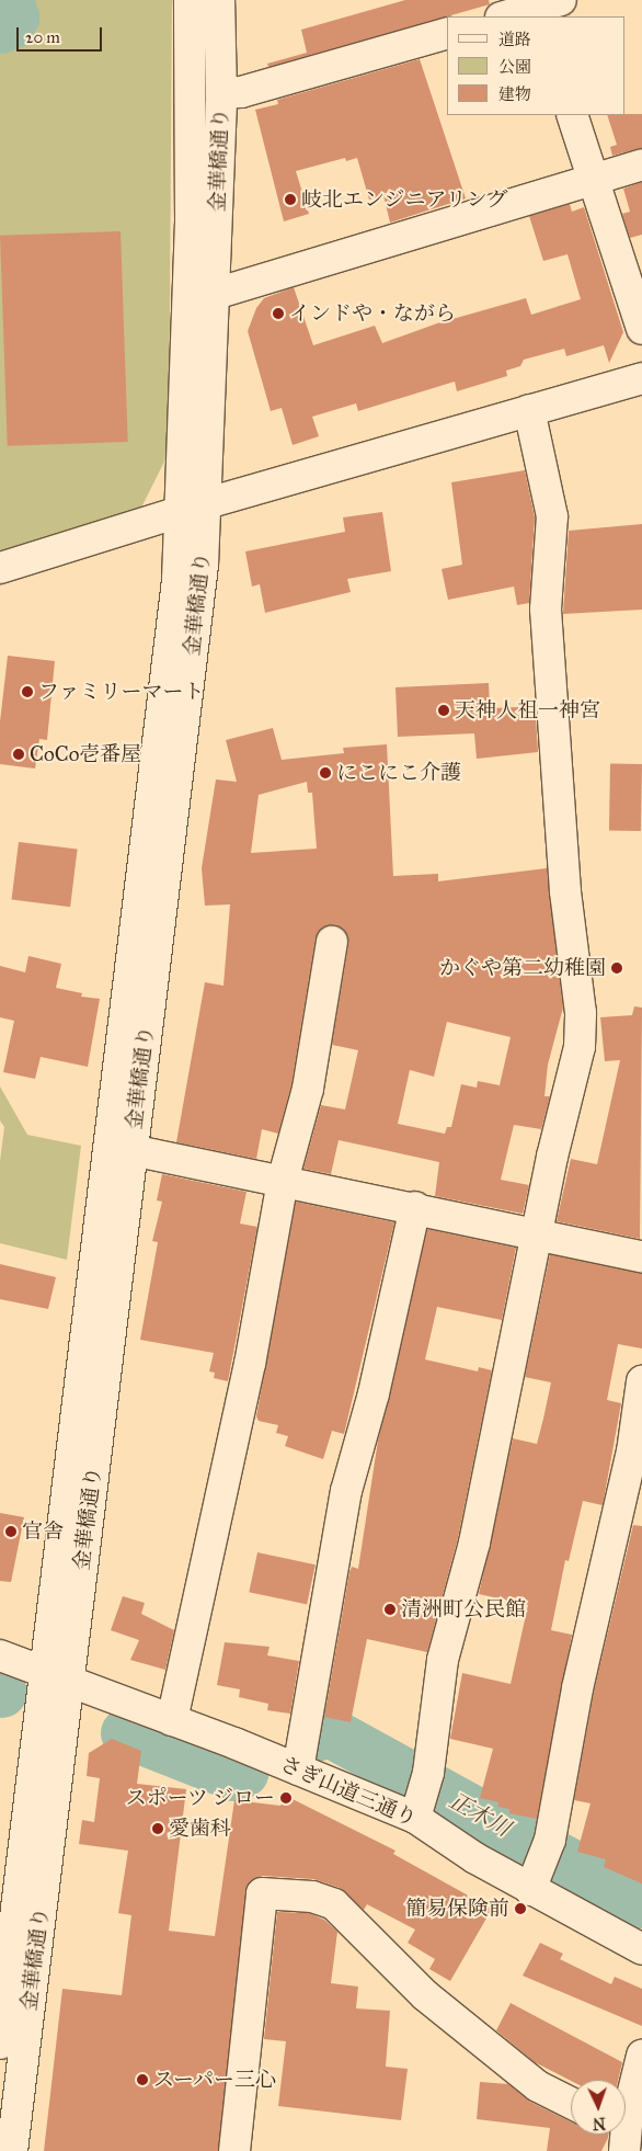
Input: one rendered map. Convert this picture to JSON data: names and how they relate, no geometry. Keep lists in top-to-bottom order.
{
  "streets": {
    "street": ["金華橋通り", "さぎ山道三通り"]
  },
  "crossings": [
    ["金華橋通り", "さぎ山道三通り"]
  ],
  "water": ["正木川"],
  "places": [
    "岐北エンジニアリング",
    "インドや・ながら",
    "ファミリーマート",
    "天神人祖一神宮",
    "CoCo壱番屋",
    "にこにこ介護",
    "かぐや第二幼稚園",
    "官舎",
    "清洲町公民館",
    "スポーツ ジロー",
    "愛歯科",
    "簡易保険前",
    "スーパー三心"
  ],
  "legend": ["道路", "公園", "建物"],
  "scale_bar": "20 m",
  "north": "bottom"
}
